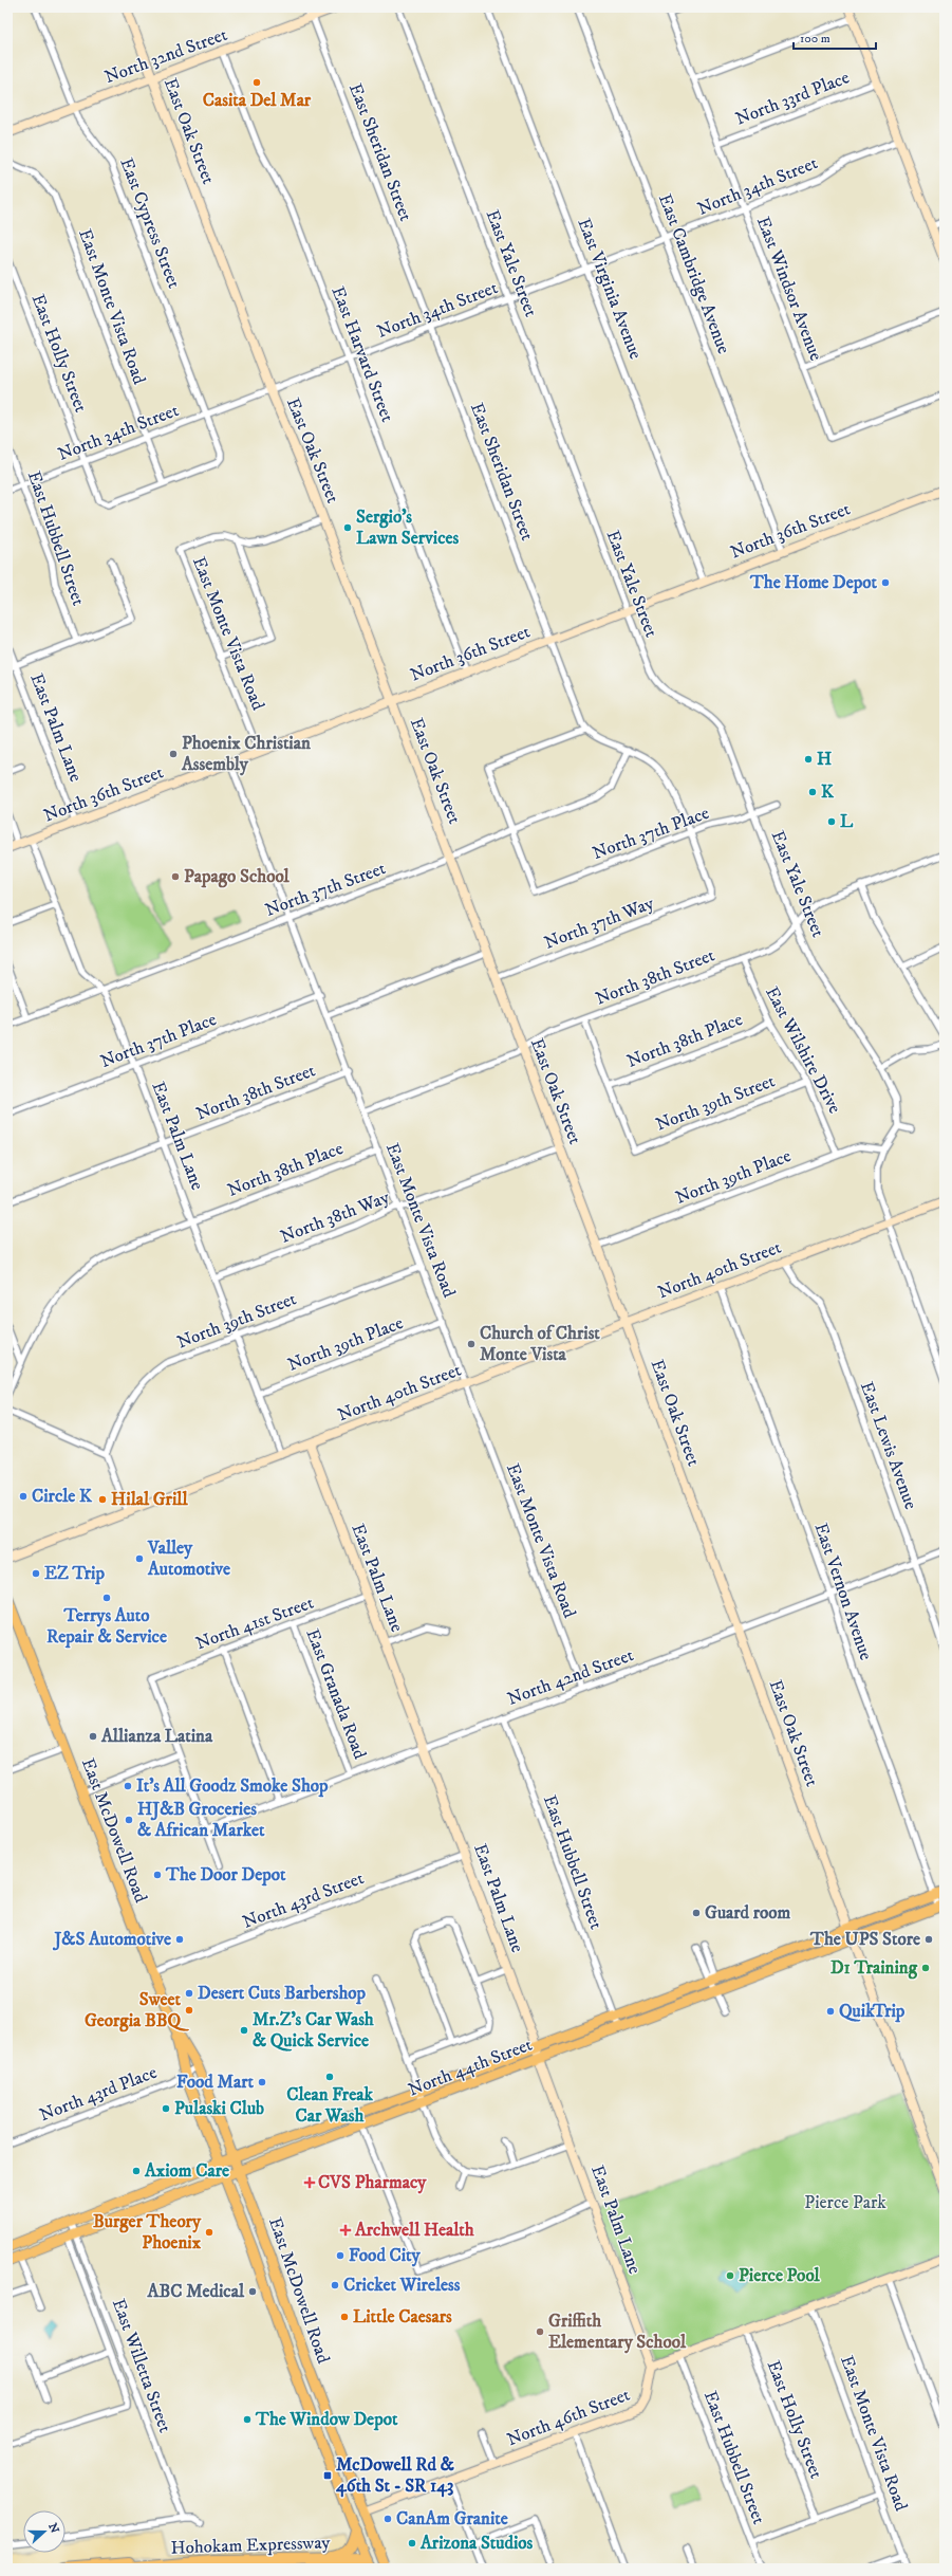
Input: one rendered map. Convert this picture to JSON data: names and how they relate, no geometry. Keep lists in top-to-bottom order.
{
  "streets": {
    "highway": ["Hohokam Expressway"],
    "main road": ["East McDowell Road", "North 44th Street"],
    "street": [
      "North 32nd Street",
      "North 33rd Place",
      "East Oak Street",
      "East Sheridan Street",
      "North 34th Street",
      "East Cypress Street",
      "East Yale Street",
      "East Cambridge Avenue",
      "East Virginia Avenue",
      "East Windsor Avenue",
      "East Monte Vista Road",
      "East Holly Street",
      "East Harvard Street",
      "North 36th Street",
      "East Hubbell Street",
      "East Palm Lane",
      "North 37th Place",
      "North 37th Street",
      "North 37th Way",
      "North 38th Street",
      "North 38th Place",
      "East Wilshire Drive",
      "North 39th Street",
      "North 39th Place",
      "North 38th Way",
      "North 40th Street",
      "East Lewis Avenue",
      "East Vernon Avenue",
      "North 41st Street",
      "North 42nd Street",
      "East Granada Road",
      "North 43rd Street",
      "North 43rd Place",
      "East Willetta Street",
      "North 46th Street"
    ]
  },
  "crossings": [
    ["North 32nd Street", "East Oak Street"],
    ["North 32nd Street", "East Sheridan Street"],
    ["North 32nd Street", "East Cypress Street"],
    ["North 32nd Street", "East Harvard Street"],
    ["North 33rd Place", "East Windsor Avenue"],
    ["East Oak Street", "North 34th Street"],
    ["East Oak Street", "North 36th Street"],
    ["East Oak Street", "North 37th Street"],
    ["East Oak Street", "North 37th Way"],
    ["East Oak Street", "North 38th Street"],
    ["East Oak Street", "North 39th Place"],
    ["East Oak Street", "North 38th Way"],
    ["East Oak Street", "North 40th Street"],
    ["East Oak Street", "North 42nd Street"],
    ["East Oak Street", "North 44th Street"],
    ["East Sheridan Street", "North 34th Street"],
    ["East Sheridan Street", "North 36th Street"],
    ["North 34th Street", "East Cypress Street"],
    ["North 34th Street", "East Yale Street"],
    ["North 34th Street", "East Cambridge Avenue"],
    ["North 34th Street", "East Virginia Avenue"],
    ["North 34th Street", "East Windsor Avenue"],
    ["North 34th Street", "East Monte Vista Road"],
    ["North 34th Street", "East Holly Street"],
    ["North 34th Street", "East Harvard Street"],
    ["North 34th Street", "East Hubbell Street"],
    ["East Cypress Street", "East Monte Vista Road"],
    ["East Cypress Street", "East Holly Street"],
    ["East Yale Street", "North 36th Street"],
    ["East Yale Street", "North 37th Place"],
    ["East Yale Street", "North 38th Street"],
    ["East Cambridge Avenue", "North 36th Street"],
    ["East Virginia Avenue", "North 36th Street"],
    ["East Monte Vista Road", "East Holly Street"],
    ["East Monte Vista Road", "North 36th Street"],
    ["East Monte Vista Road", "North 37th Place"],
    ["East Monte Vista Road", "North 37th Street"],
    ["East Monte Vista Road", "North 38th Street"],
    ["East Monte Vista Road", "North 38th Place"],
    ["East Monte Vista Road", "North 39th Street"],
    ["East Monte Vista Road", "North 39th Place"],
    ["East Monte Vista Road", "North 38th Way"],
    ["East Monte Vista Road", "North 40th Street"],
    ["East Monte Vista Road", "North 42nd Street"],
    ["East Harvard Street", "North 36th Street"],
    ["North 36th Street", "East Palm Lane"],
    ["East Hubbell Street", "North 42nd Street"],
    ["East Hubbell Street", "North 44th Street"],
    ["East Palm Lane", "North 37th Place"],
    ["East Palm Lane", "North 37th Street"],
    ["East Palm Lane", "North 38th Street"],
    ["East Palm Lane", "North 38th Place"],
    ["East Palm Lane", "North 39th Street"],
    ["East Palm Lane", "North 39th Place"],
    ["East Palm Lane", "North 38th Way"],
    ["East Palm Lane", "North 40th Street"],
    ["East Palm Lane", "North 41st Street"],
    ["East Palm Lane", "North 42nd Street"],
    ["East Palm Lane", "North 43rd Street"],
    ["East Palm Lane", "North 44th Street"],
    ["East Palm Lane", "North 46th Street"],
    ["North 37th Place", "North 37th Street"],
    ["North 37th Place", "North 37th Way"],
    ["North 38th Street", "East Wilshire Drive"],
    ["North 38th Place", "East Wilshire Drive"],
    ["North 38th Place", "North 39th Street"],
    ["East Wilshire Drive", "North 39th Street"],
    ["East Wilshire Drive", "North 39th Place"],
    ["North 40th Street", "East Lewis Avenue"],
    ["North 40th Street", "East Vernon Avenue"],
    ["East Lewis Avenue", "North 42nd Street"],
    ["East Vernon Avenue", "North 42nd Street"],
    ["East Vernon Avenue", "North 44th Street"],
    ["North 41st Street", "East Granada Road"],
    ["North 42nd Street", "East Granada Road"],
    ["East McDowell Road", "North 43rd Street"],
    ["East McDowell Road", "North 44th Street"],
    ["East McDowell Road", "North 43rd Place"],
    ["East McDowell Road", "North 46th Street"],
    ["East McDowell Road", "Hohokam Expressway"],
    ["North 44th Street", "East Willetta Street"]
  ],
  "parks": ["Pierce Park"],
  "places": {
    "other": [
      "Casita Del Mar",
      "Sergio's Lawn Services",
      "The Home Depot",
      "Phoenix Christian Assembly",
      "H",
      "K",
      "L",
      "Papago School",
      "Church of Christ Monte Vista",
      "Circle K",
      "Hilal Grill",
      "Valley Automotive",
      "EZ Trip",
      "Terrys Auto Repair & Service",
      "Allianza Latina",
      "It's All Goodz Smoke Shop",
      "HJ&B Groceries & African Market",
      "The Door Depot",
      "Guard room",
      "J&S Automotive",
      "The UPS Store",
      "D1 Training",
      "Desert Cuts Barbershop",
      "Sweet Georgia BBQ",
      "QuikTrip",
      "Mr.Z's Car Wash & Quick Service",
      "Clean Freak Car Wash",
      "Food Mart",
      "Pulaski Club",
      "Axiom Care",
      "Burger Theory Phoenix",
      "Food City",
      "Pierce Pool",
      "Cricket Wireless",
      "ABC Medical",
      "Little Caesars",
      "Griffith Elementary School",
      "The Window Depot",
      "CanAm Granite",
      "Arizona Studios"
    ],
    "health": ["CVS Pharmacy", "Archwell Health"],
    "transit": ["McDowell Rd & 46th St - SR 143"]
  },
  "scale_bar": "100 m",
  "north": "right"
}
